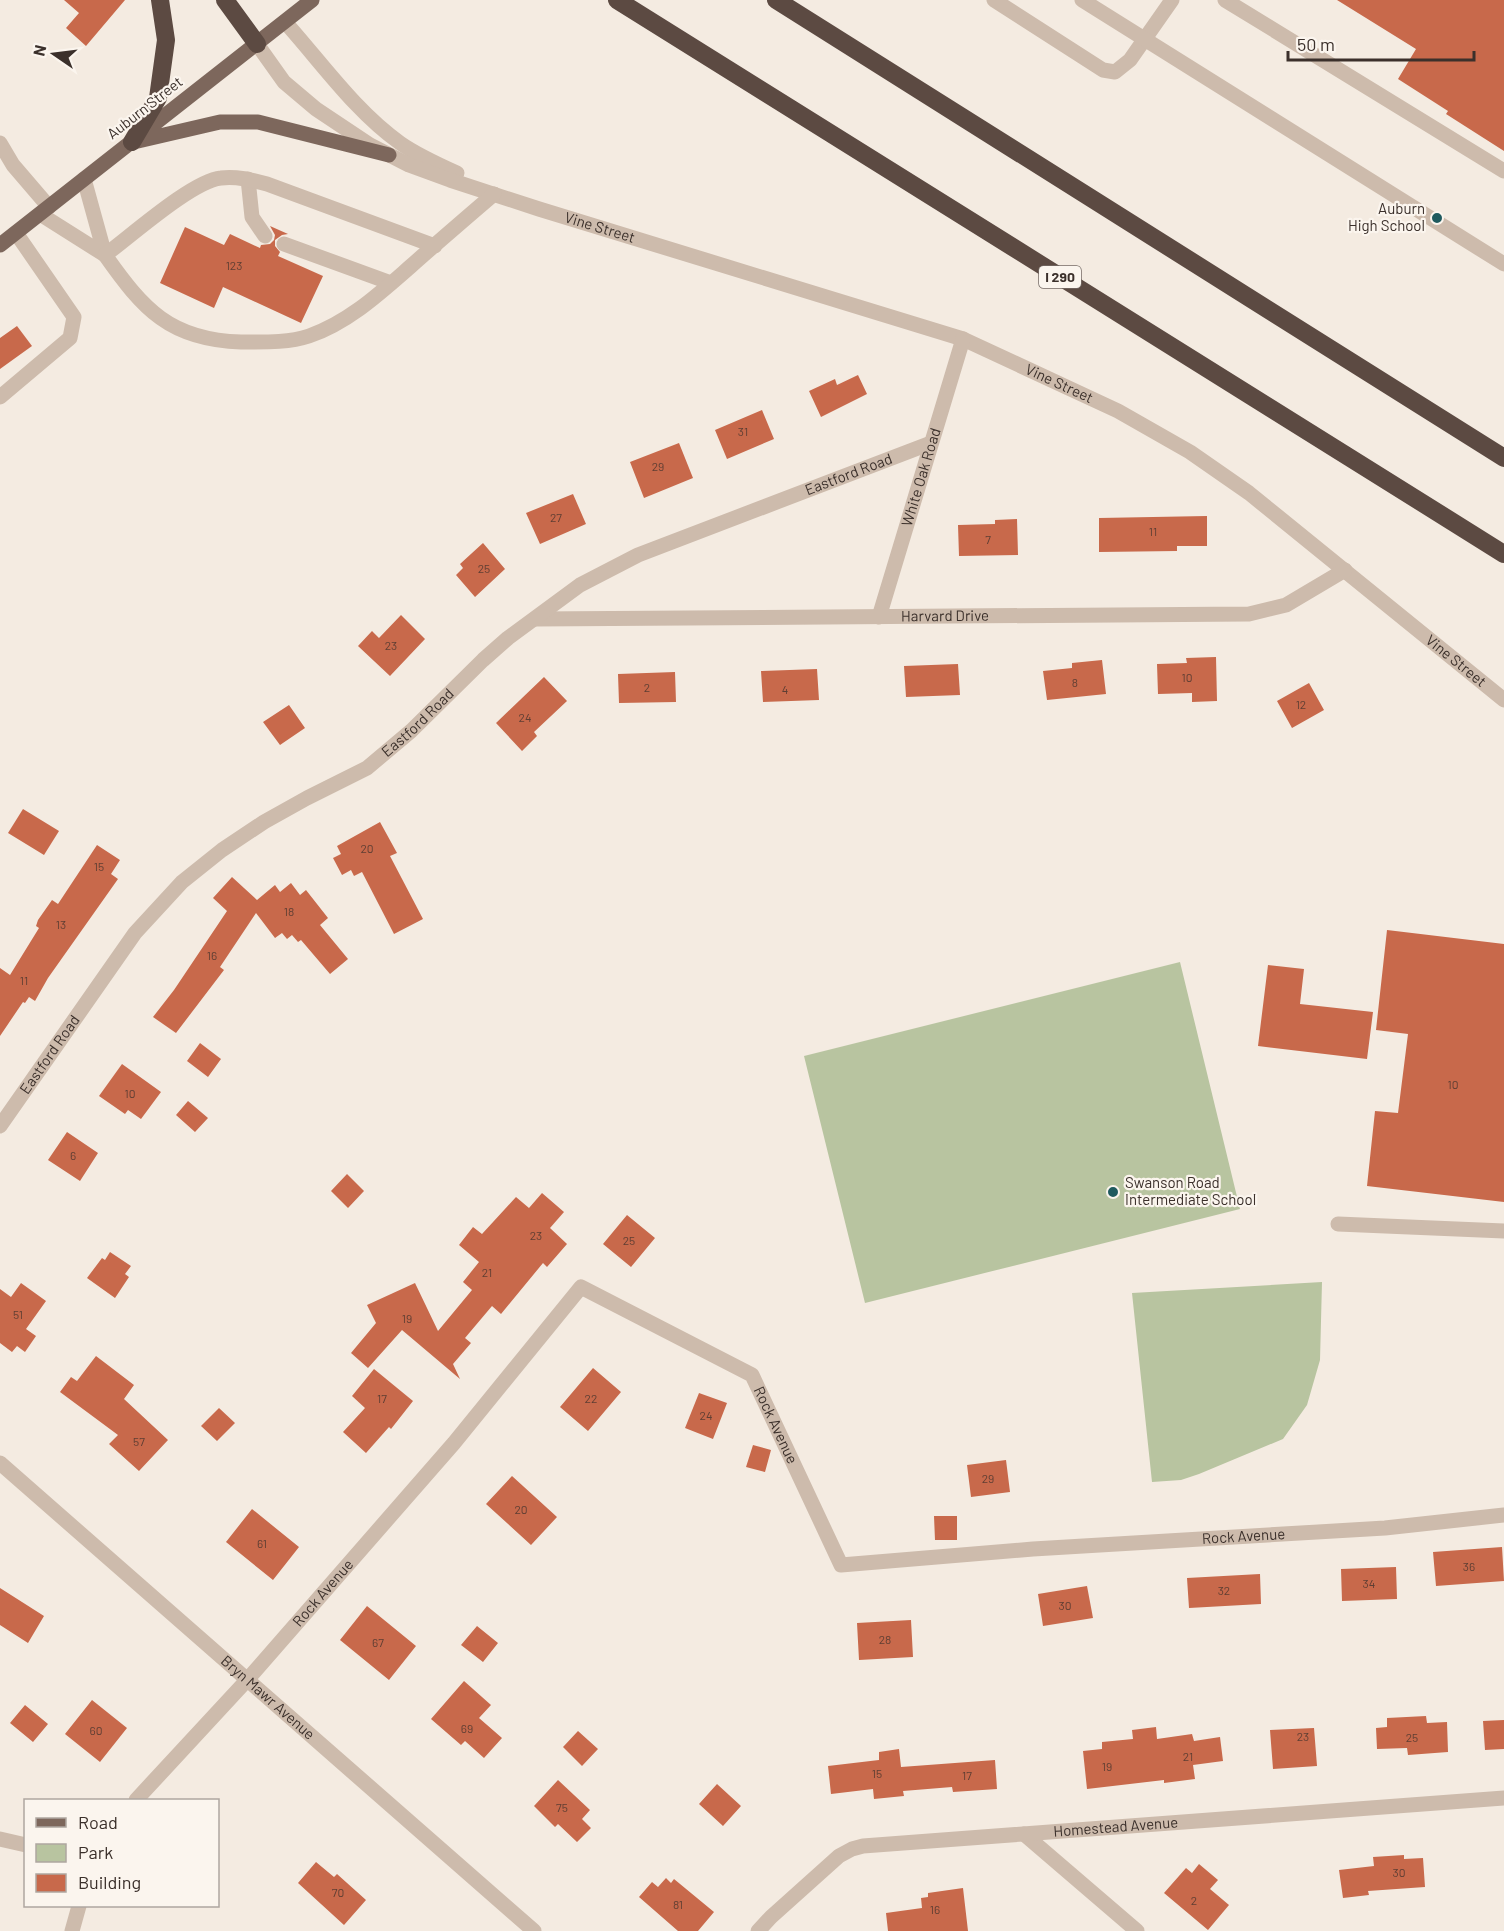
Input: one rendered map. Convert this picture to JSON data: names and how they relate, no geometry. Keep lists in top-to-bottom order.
{
  "streets": {
    "highway": ["I 290"],
    "main road": ["Auburn Street"],
    "street": [
      "Vine Street",
      "Eastford Road",
      "White Oak Road",
      "Harvard Drive",
      "Rock Avenue",
      "Bryn Mawr Avenue",
      "Homestead Avenue"
    ]
  },
  "crossings": [
    ["Auburn Street", "Vine Street"],
    ["Vine Street", "White Oak Road"],
    ["Vine Street", "Harvard Drive"],
    ["Eastford Road", "White Oak Road"],
    ["Eastford Road", "Harvard Drive"],
    ["White Oak Road", "Harvard Drive"],
    ["Rock Avenue", "Bryn Mawr Avenue"]
  ],
  "places": ["Auburn High School", "Swanson Road Intermediate School"],
  "house_numbers": [
    "123",
    "31",
    "29",
    "27",
    "11",
    "7",
    "25",
    "23",
    "10",
    "8",
    "2",
    "4",
    "12",
    "24",
    "20",
    "15",
    "18",
    "13",
    "16",
    "11",
    "10",
    "10",
    "6",
    "23",
    "25",
    "21",
    "51",
    "19",
    "17",
    "22",
    "24",
    "57",
    "29",
    "20",
    "61",
    "36",
    "34",
    "32",
    "30",
    "28",
    "67",
    "69",
    "60",
    "23",
    "25",
    "21",
    "19",
    "15",
    "17",
    "75",
    "30",
    "70",
    "2",
    "81",
    "16"
  ],
  "legend": ["Road", "Park", "Building"],
  "scale_bar": "50 m",
  "north": "left"
}
